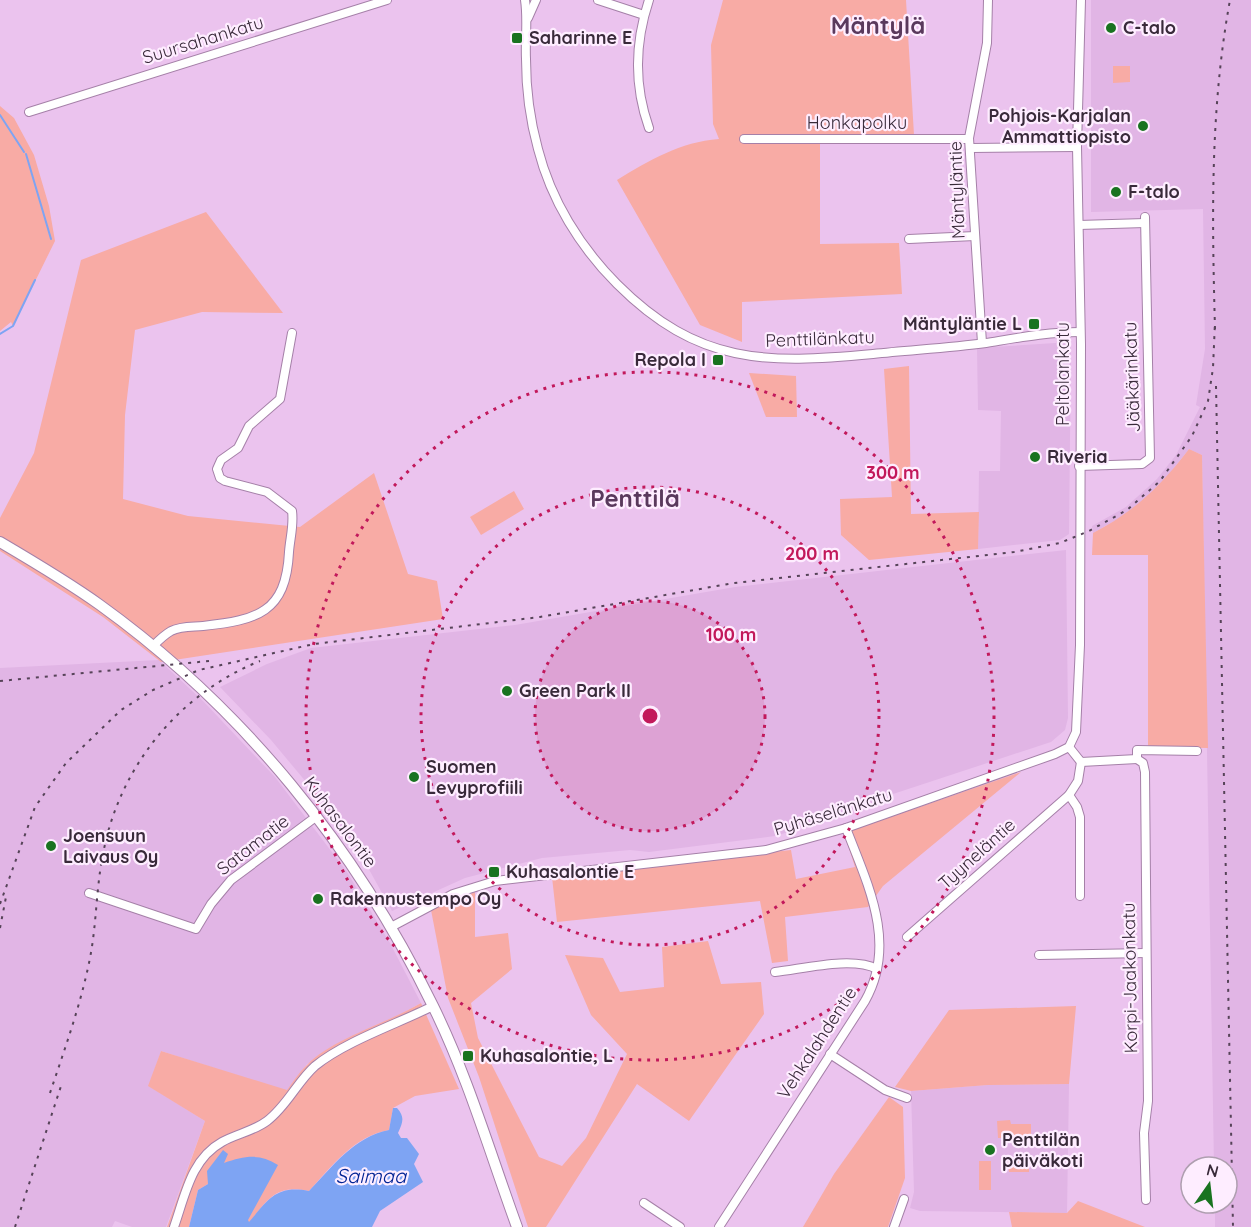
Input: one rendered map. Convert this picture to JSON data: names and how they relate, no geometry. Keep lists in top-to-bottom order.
{
  "streets": {
    "main road": ["Kuhasalontie"],
    "street": [
      "Suursahankatu",
      "Honkapolku",
      "Mäntyläntie",
      "Penttilänkatu",
      "Peltolankatu",
      "Jääkärinkatu",
      "Pyhäselänkatu",
      "Satamatie",
      "Tyyneläntie",
      "Korpi-Jaakonkatu",
      "Vehkalahdentie"
    ]
  },
  "crossings": [
    ["Honkapolku", "Mäntyläntie"],
    ["Honkapolku", "Peltolankatu"],
    ["Mäntyläntie", "Penttilänkatu"],
    ["Penttilänkatu", "Peltolankatu"],
    ["Peltolankatu", "Jääkärinkatu"],
    ["Peltolankatu", "Pyhäselänkatu"],
    ["Pyhäselänkatu", "Kuhasalontie"],
    ["Pyhäselänkatu", "Vehkalahdentie"],
    ["Kuhasalontie", "Satamatie"]
  ],
  "districts": ["Mäntylä", "Penttilä"],
  "water": ["Saimaa"],
  "places": {
    "other": [
      "C-talo",
      "Pohjois-Karjalan Ammattiopisto",
      "F-talo",
      "Riveria",
      "Green Park II",
      "Suomen Levyprofiili",
      "Joensuun Laivaus Oy",
      "Rakennustempo Oy",
      "Penttilän päiväkoti"
    ],
    "transit": [
      "Saharinne E",
      "Mäntyläntie L",
      "Repola I",
      "Kuhasalontie E",
      "Kuhasalontie, L"
    ]
  },
  "north": "top",
  "rings": ["300 m", "200 m", "100 m"]
}
